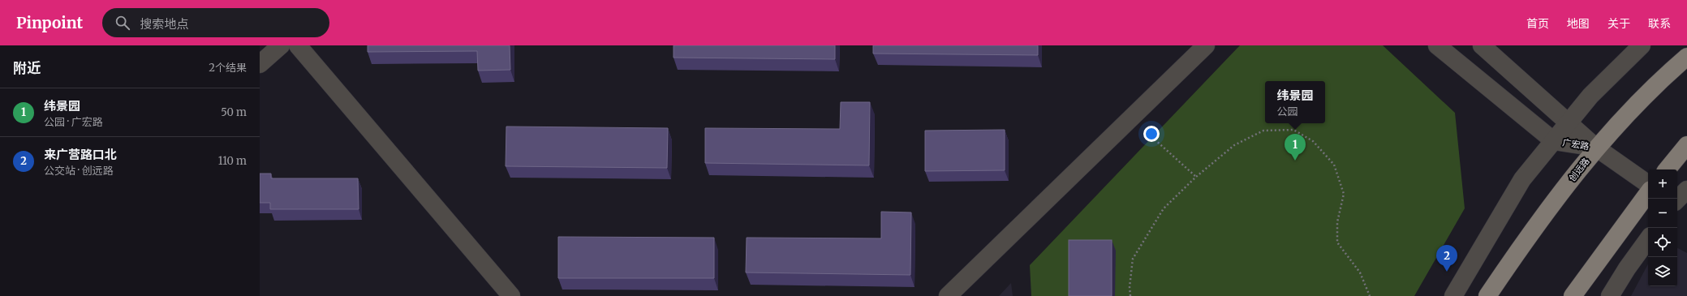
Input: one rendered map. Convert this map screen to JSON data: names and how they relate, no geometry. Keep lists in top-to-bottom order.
{
  "streets": {
    "main road": ["创远路"],
    "street": ["广宏路"]
  },
  "crossings": [
    ["广宏路", "创远路"]
  ],
  "page": {
    "header": "Pinpoint",
    "search": "搜索地点",
    "nav": [
      "首页",
      "地图",
      "关于",
      "联系"
    ],
    "heading": ["附近", "2个结果"],
    "popup": ["纬景园", "公园"],
    "list": [
      {
        "mark": "1",
        "name": "纬景园",
        "note": "公园 · 广宏路",
        "value": "50 m"
      },
      {
        "mark": "2",
        "name": "来广营路口北",
        "note": "公交站 · 创远路",
        "value": "110 m"
      }
    ],
    "pins": ["1", "2"],
    "map_buttons": ["+", "−"]
  }
}
